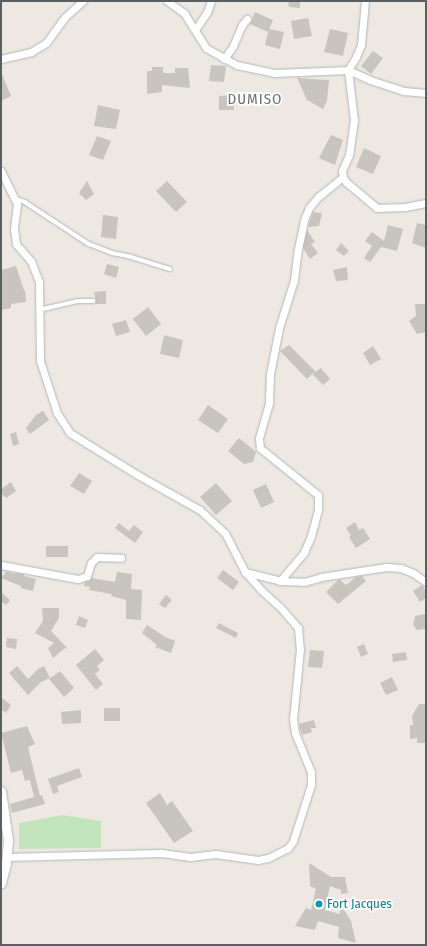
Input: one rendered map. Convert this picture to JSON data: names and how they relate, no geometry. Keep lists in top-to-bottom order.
{
  "districts": ["DUMISO"],
  "places": ["Fort Jacques"]
}
